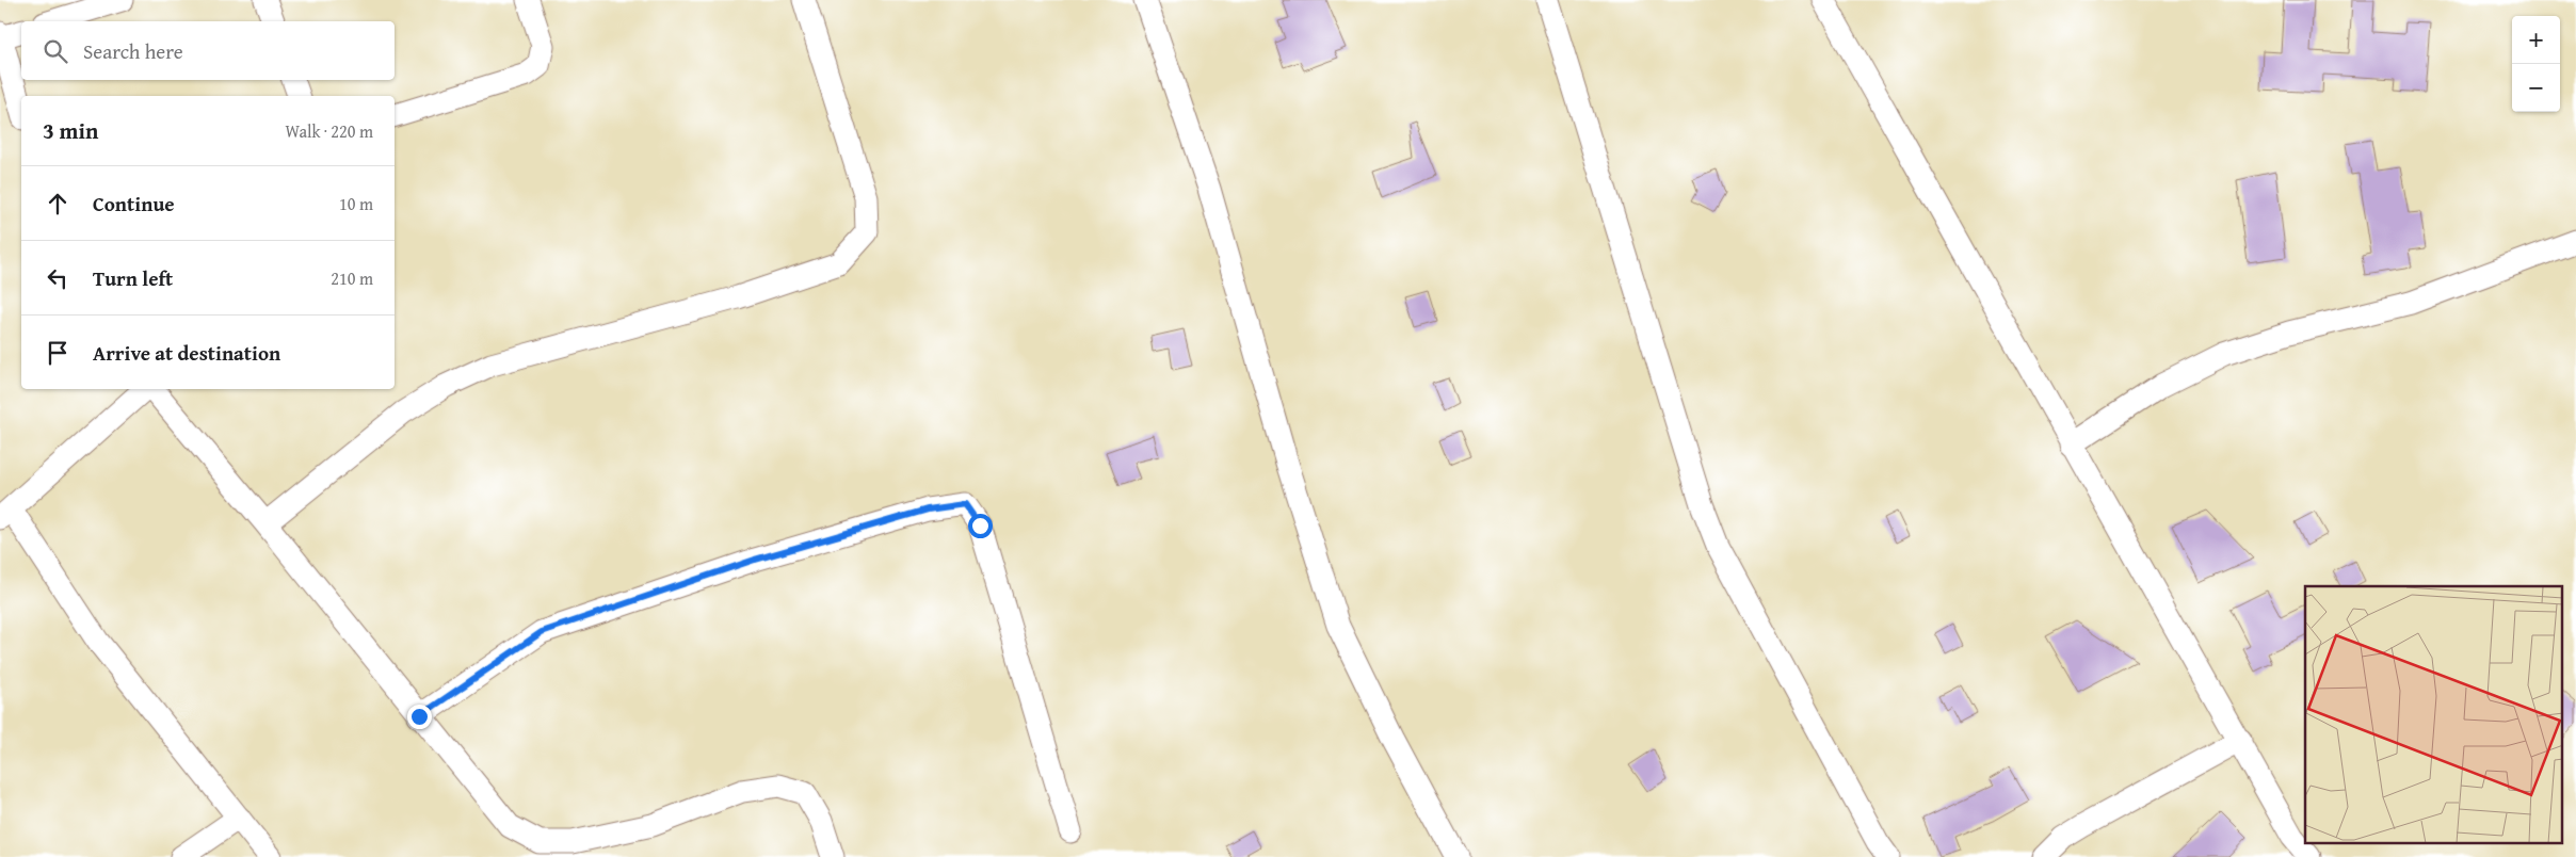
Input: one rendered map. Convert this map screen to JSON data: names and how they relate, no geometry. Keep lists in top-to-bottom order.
{
  "page": {
    "map_buttons": ["+", "−"],
    "search": "Search here",
    "heading": ["3 min", "Walk · 220 m"],
    "list": [
      ["Continue", "10 m"],
      ["Turn left", "210 m"],
      "Arrive at destination"
    ]
  }
}
